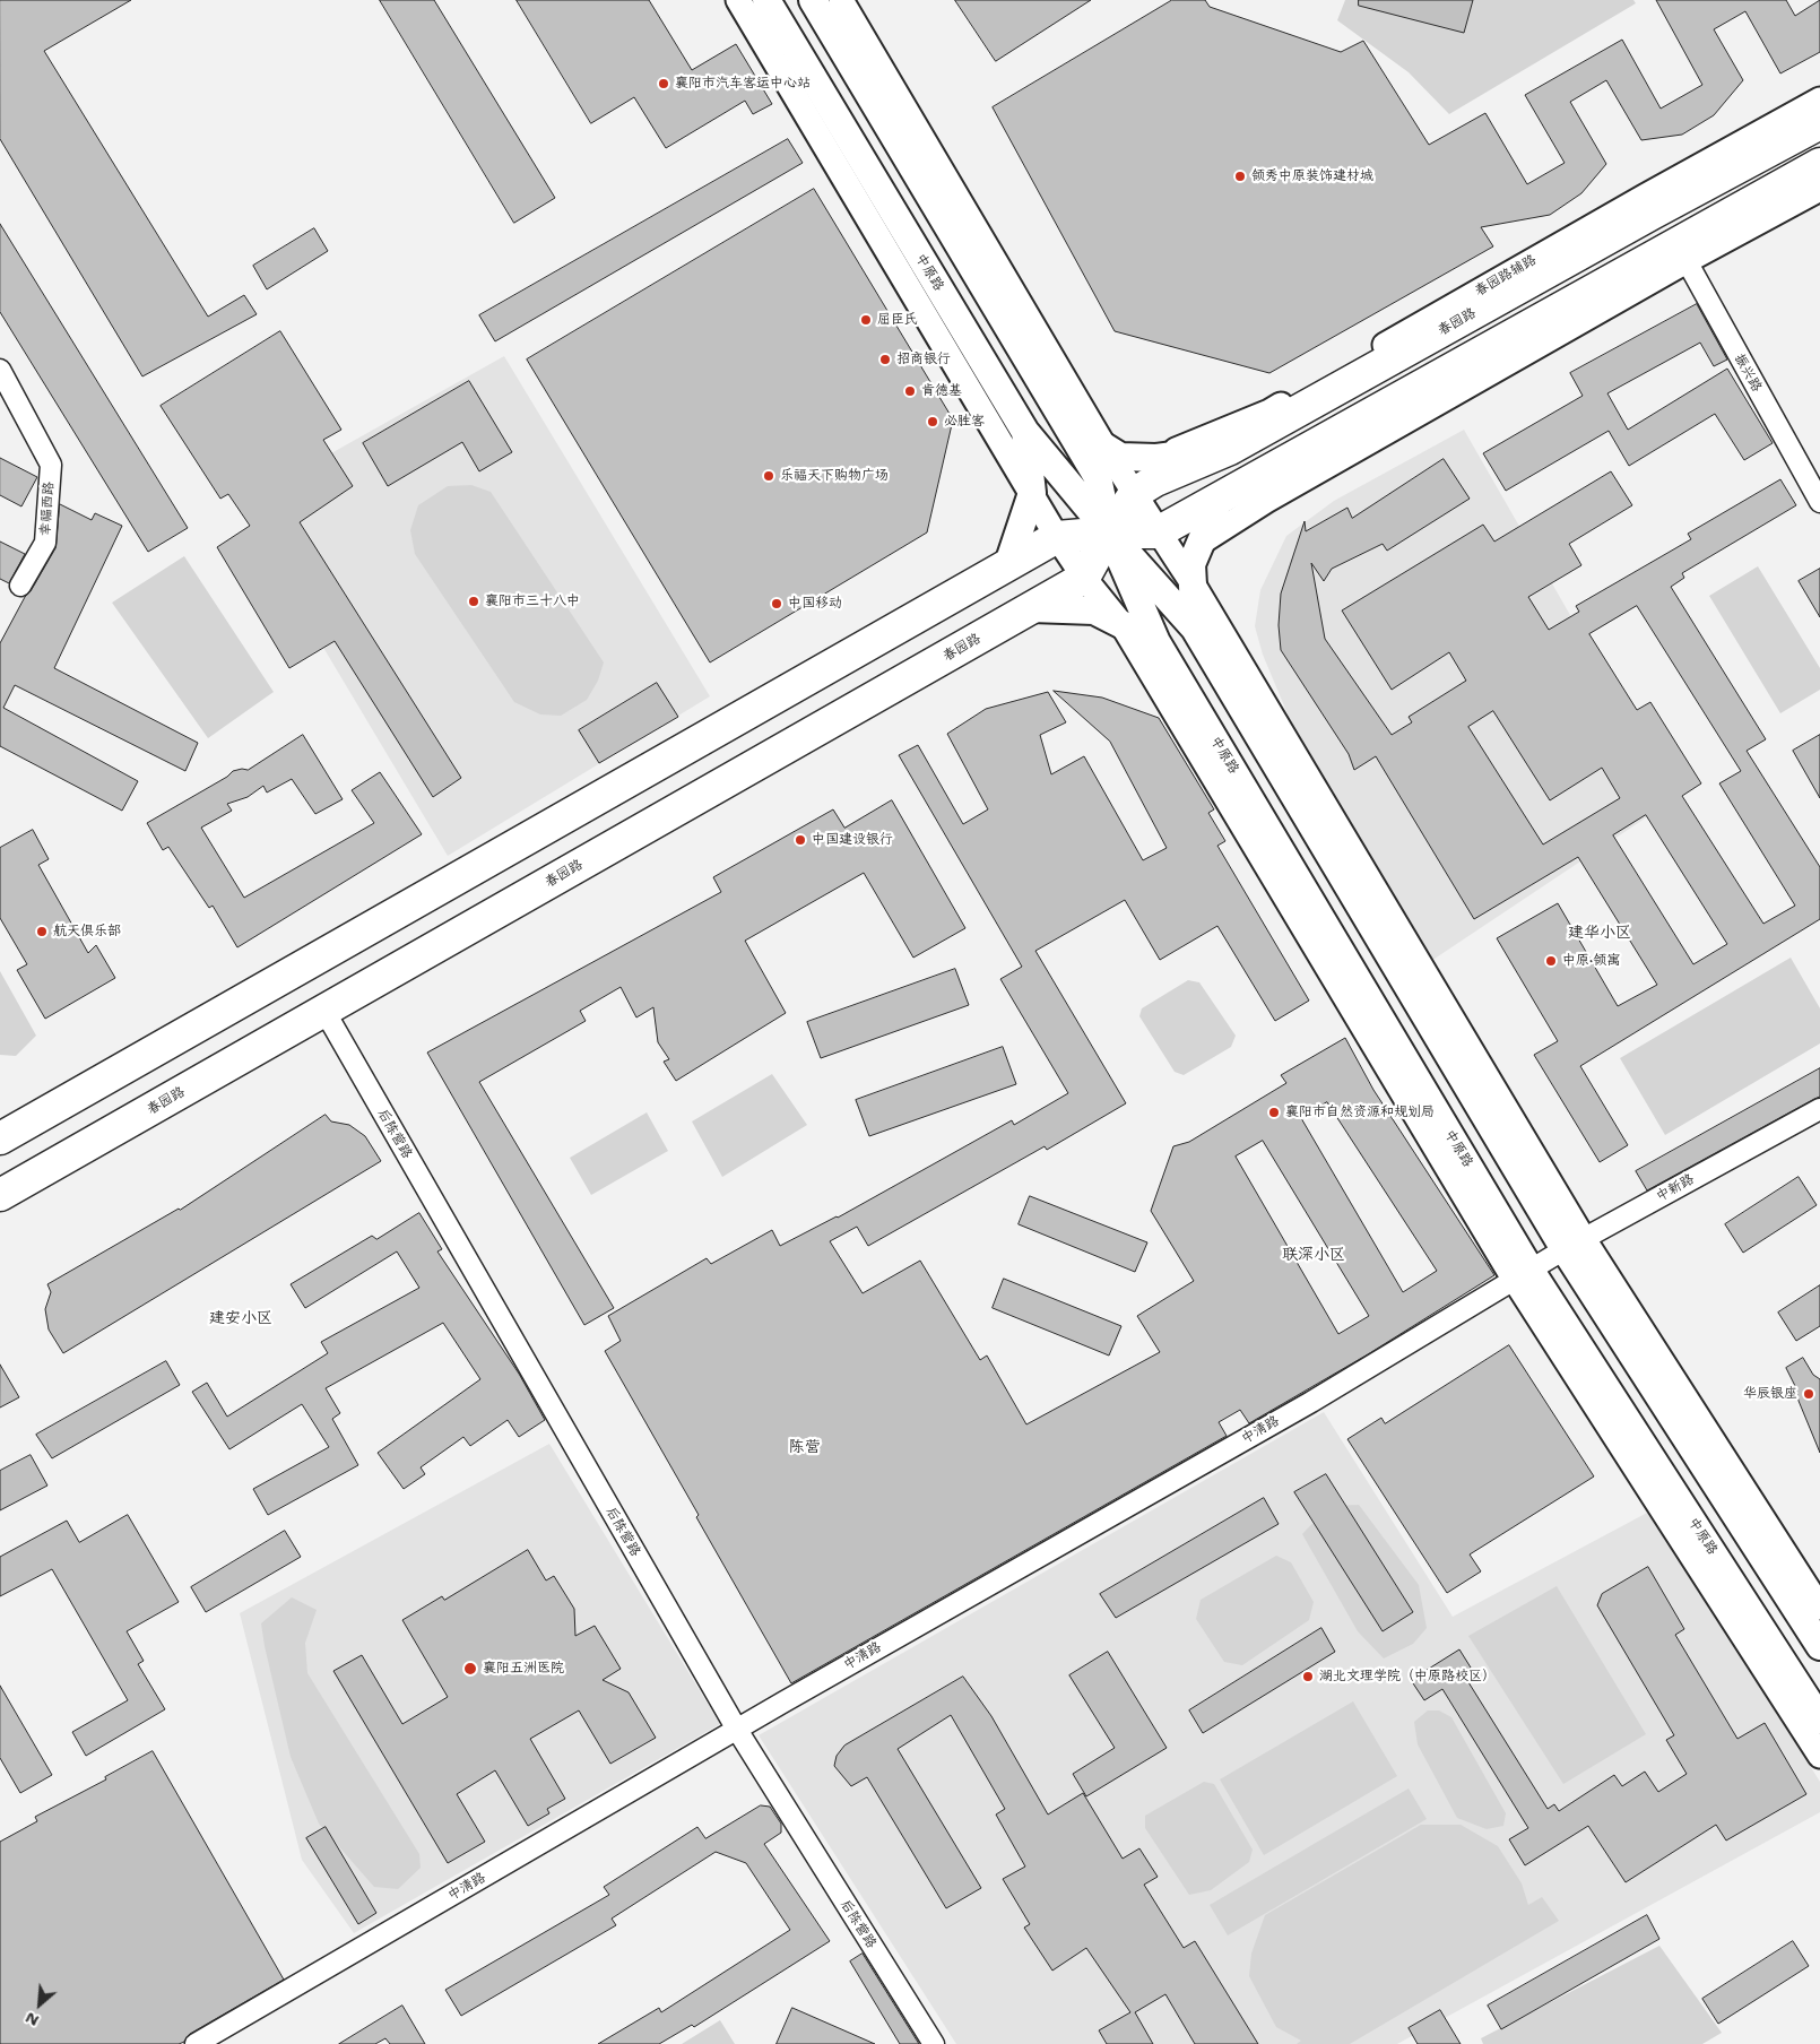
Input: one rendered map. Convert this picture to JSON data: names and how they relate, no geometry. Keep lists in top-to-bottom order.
{
  "streets": {
    "main road": ["中原路", "春园路"],
    "street": [
      "春园路辅路",
      "振兴路",
      "幸福西路",
      "后陈营路",
      "中新路",
      "中清路"
    ]
  },
  "crossings": [
    ["中原路", "春园路"],
    ["中原路", "中新路"],
    ["中原路", "中清路"],
    ["春园路", "后陈营路"],
    ["后陈营路", "中清路"],
    ["中新路", "中清路"]
  ],
  "districts": [
    "建华小区",
    "联深小区",
    "建安小区",
    "陈营"
  ],
  "places": [
    "襄阳市汽车客运中心站",
    "领秀中原装饰建材城",
    "屈臣氏",
    "招商银行",
    "肯德基",
    "必胜客",
    "乐福天下购物广场",
    "襄阳市三十八中",
    "中国移动",
    "中国建设银行",
    "航天俱乐部",
    "中原·领寓",
    "襄阳市自然资源和规划局",
    "华辰银座",
    "襄阳五洲医院",
    "湖北文理学院（中原路校区）"
  ],
  "north": "bottom left"
}
